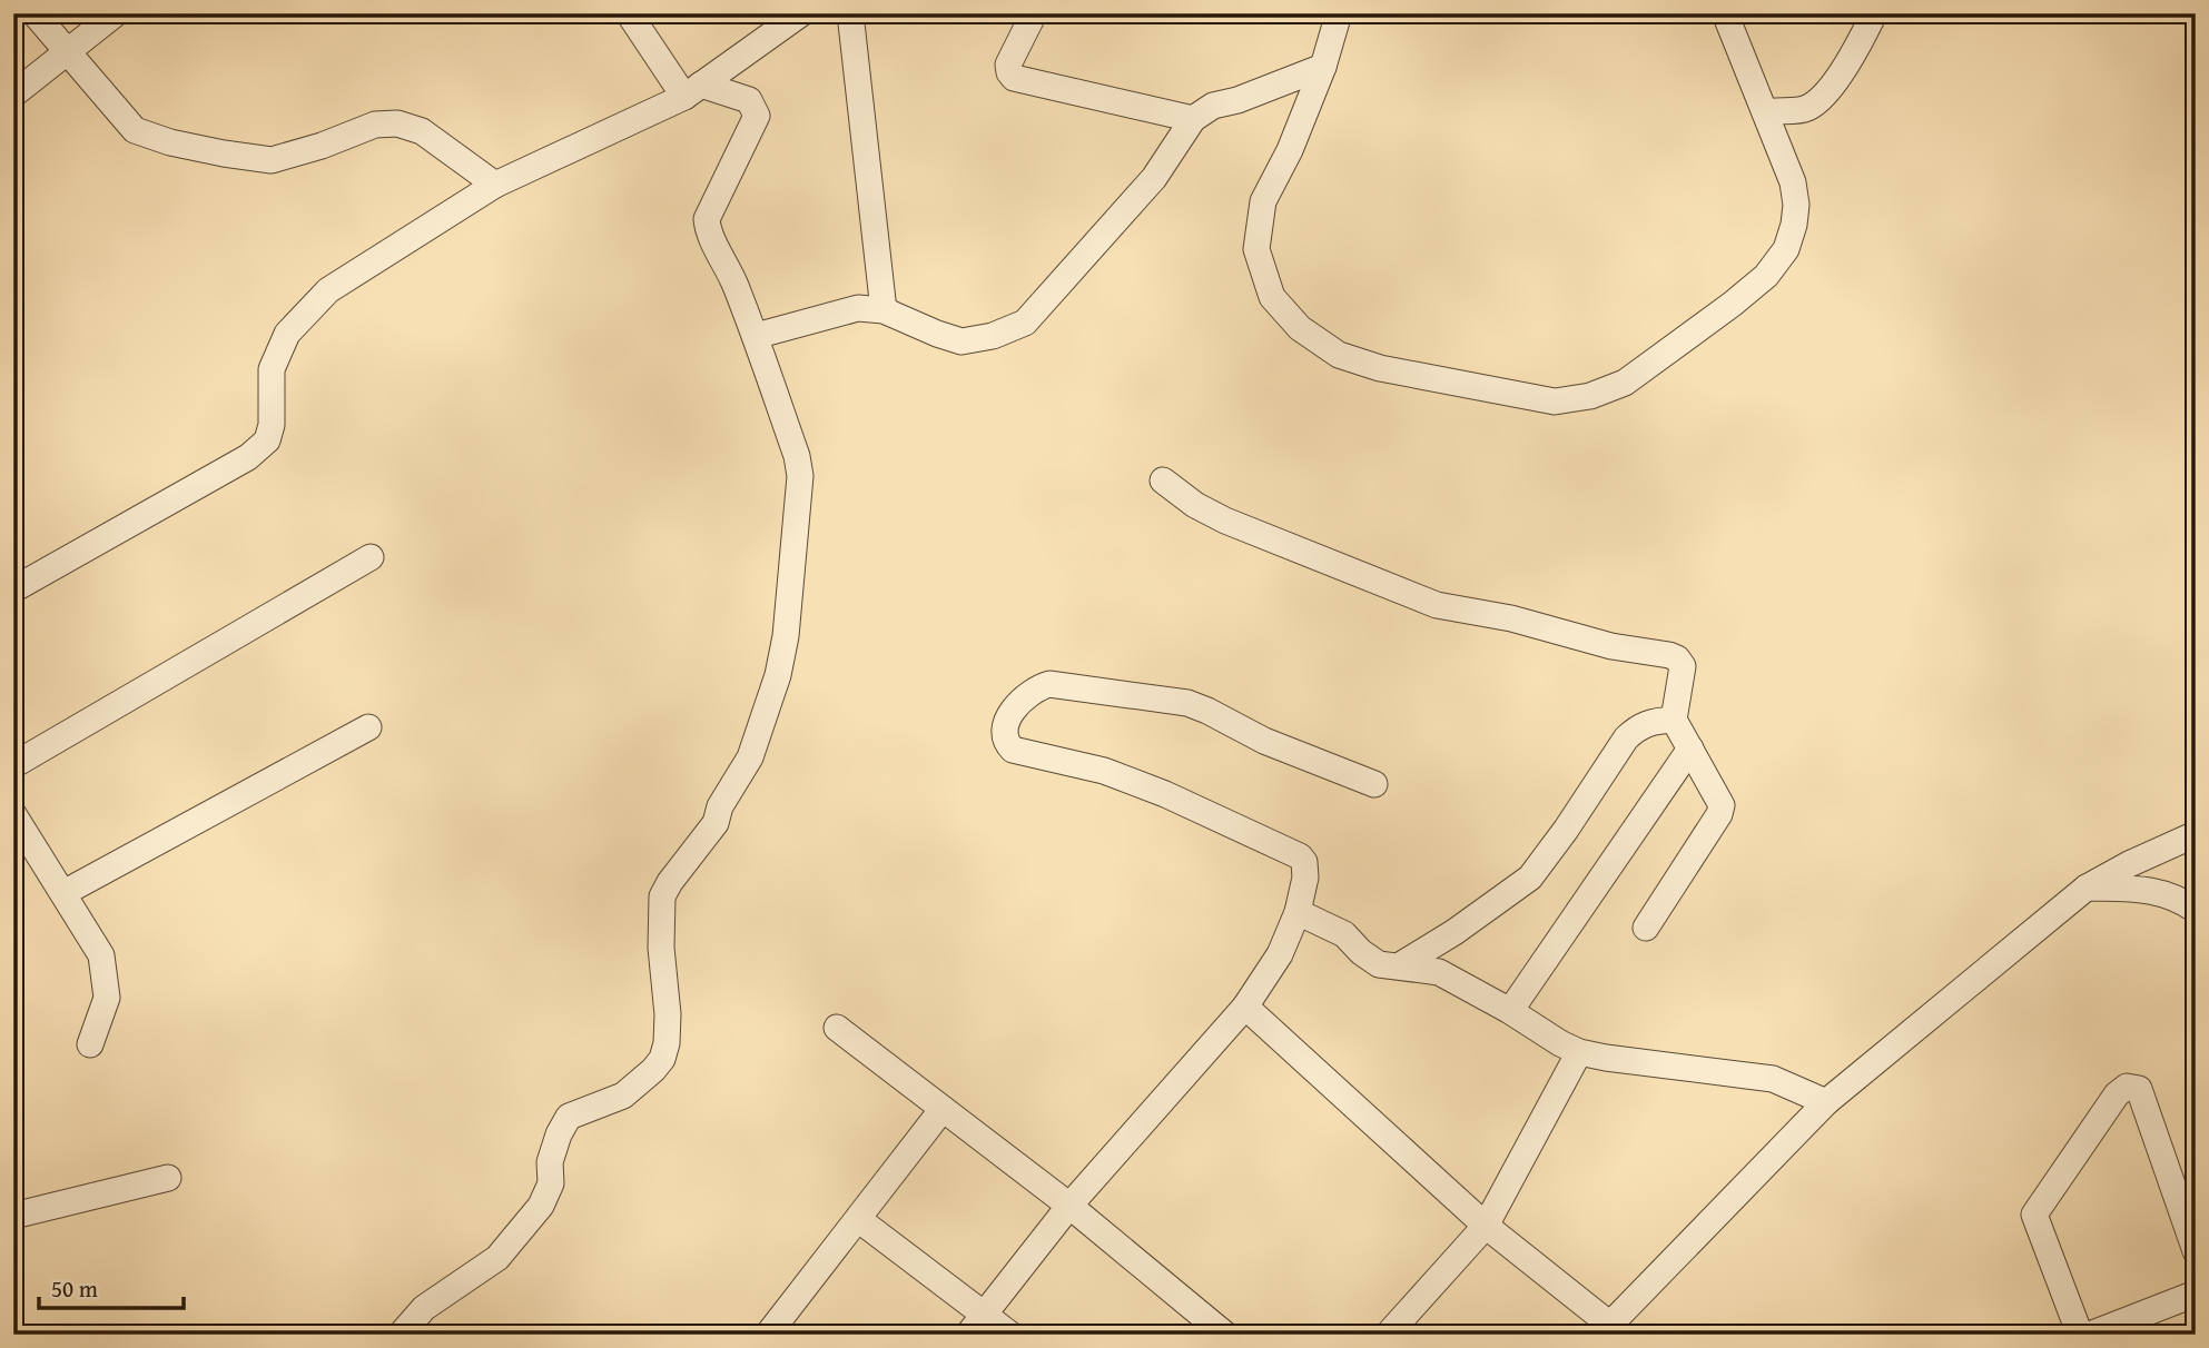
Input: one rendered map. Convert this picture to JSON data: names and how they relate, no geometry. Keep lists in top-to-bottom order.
{
  "scale_bar": "50 m"
}
